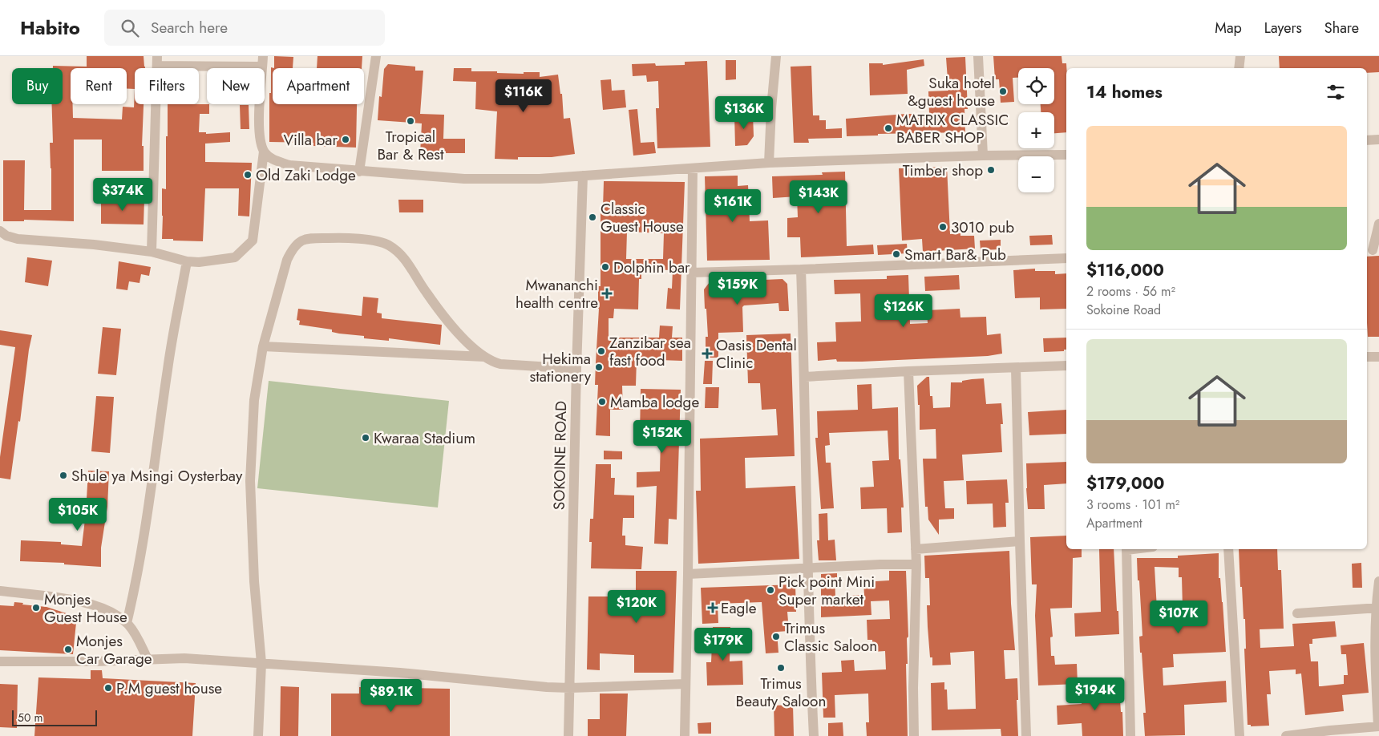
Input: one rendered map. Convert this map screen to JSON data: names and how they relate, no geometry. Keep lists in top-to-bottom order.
{
  "streets": {
    "street": ["SOKOINE ROAD"]
  },
  "places": {
    "other": [
      "Suka hotel &guest house",
      "Tropical Bar & Rest",
      "MATRIX CLASSIC BABER SHOP",
      "Villa bar",
      "Timber shop",
      "Old Zaki Lodge",
      "Classic Guest House",
      "3010 pub",
      "Smart Bar& Pub",
      "Dolphin bar",
      "Zanzibar sea fast food",
      "Hekima stationery",
      "Mamba lodge",
      "Kwaraa Stadium",
      "Shule ya Msingi Oysterbay",
      "Pick point Mini Super market",
      "Monjes Guest House",
      "Trimus Classic Saloon",
      "Monjes Car Garage",
      "Trimus Beauty Saloon",
      "P.M guest house"
    ],
    "health": ["Mwananchi health centre", "Oasis Dental Clinic", "Eagle"]
  },
  "scale_bar": "50 m",
  "page": {
    "header": "Habito",
    "search": "Search here",
    "nav": ["Map", "Layers", "Share"],
    "map_buttons": ["+", "−"],
    "chip": [
      "Buy",
      "Rent",
      "Filters",
      "New",
      "Apartment"
    ],
    "heading": "14 homes",
    "price": [
      "$116K",
      "$136K",
      "$374K",
      "$143K",
      "$161K",
      "$159K",
      "$126K",
      "$152K",
      "$105K",
      "$120K",
      "$107K",
      "$179K",
      "$194K",
      "$89.1K"
    ],
    "list": [
      {
        "name": "$116,000",
        "note": "2 rooms · 56 m² · Sokoine Road"
      },
      {
        "name": "$179,000",
        "note": "3 rooms · 101 m² · Apartment"
      }
    ],
    "scale": "50 m"
  }
}
